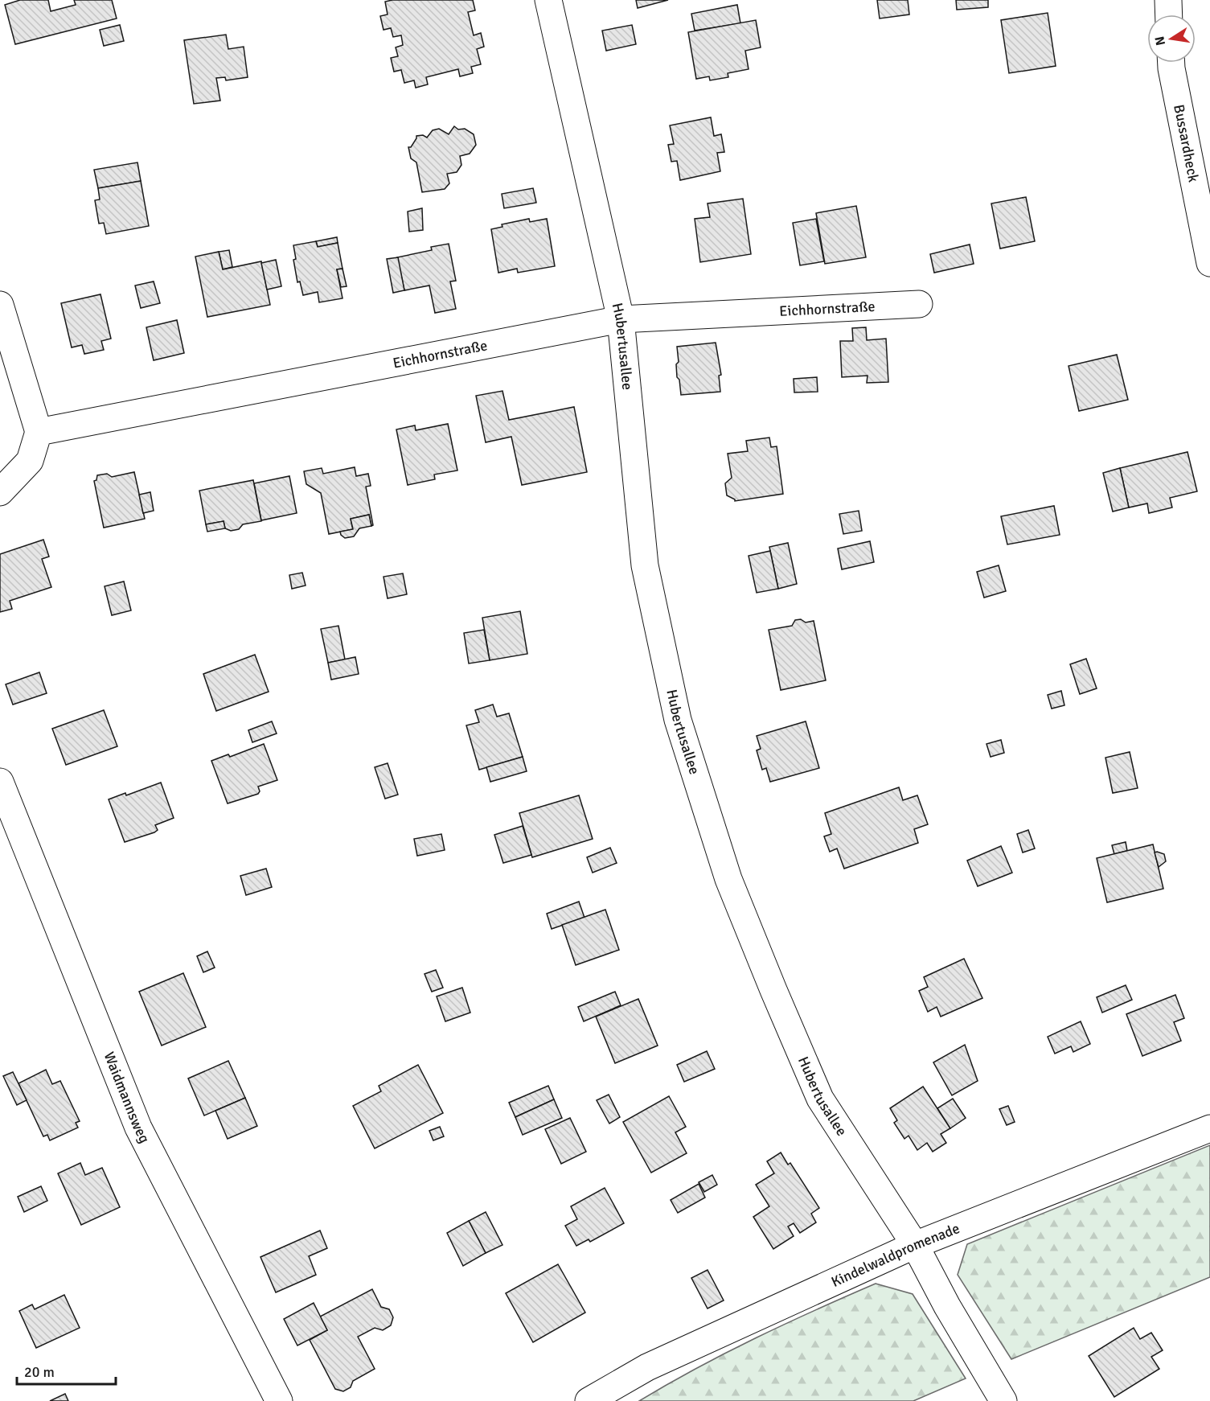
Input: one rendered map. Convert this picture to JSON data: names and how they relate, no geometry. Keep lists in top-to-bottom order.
{
  "streets": {
    "street": [
      "Bussardheck",
      "Eichhornstraße",
      "Hubertusallee",
      "Waidmannsweg",
      "Kindelwaldpromenade"
    ]
  },
  "crossings": [
    ["Eichhornstraße", "Hubertusallee"],
    ["Hubertusallee", "Kindelwaldpromenade"]
  ],
  "scale_bar": "20 m",
  "north": "left"
}
